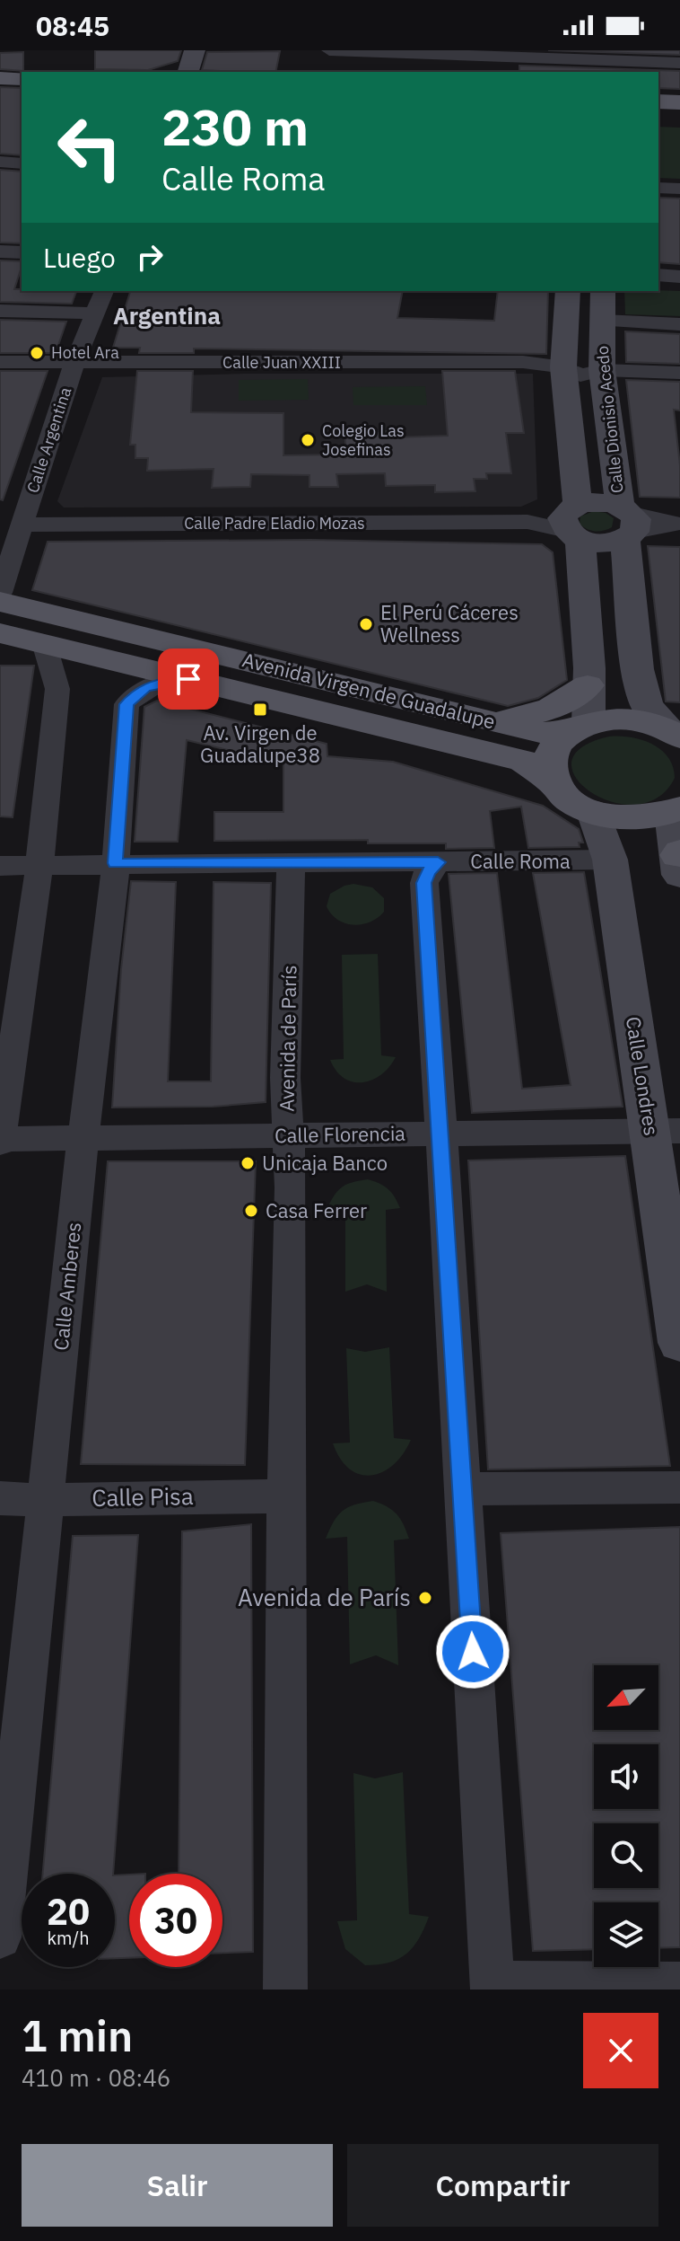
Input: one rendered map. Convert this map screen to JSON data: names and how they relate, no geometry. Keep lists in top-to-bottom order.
{
  "streets": {
    "main road": ["Calle Dionisio Acedo", "Avenida Virgen de Guadalupe", "Calle Londres"],
    "street": [
      "Calle Juan XXIII",
      "Calle Argentina",
      "Calle Padre Eladio Mozas",
      "Calle Roma",
      "Avenida de París",
      "Calle Florencia",
      "Calle Amberes",
      "Calle Pisa"
    ]
  },
  "crossings": [
    ["Calle Juan XXIII", "Calle Dionisio Acedo"],
    ["Calle Juan XXIII", "Calle Argentina"],
    ["Calle Dionisio Acedo", "Calle Padre Eladio Mozas"],
    ["Calle Dionisio Acedo", "Avenida Virgen de Guadalupe"],
    ["Calle Argentina", "Calle Padre Eladio Mozas"],
    ["Avenida Virgen de Guadalupe", "Calle Londres"],
    ["Avenida Virgen de Guadalupe", "Calle Amberes"],
    ["Calle Roma", "Avenida de París"],
    ["Calle Roma", "Calle Londres"],
    ["Calle Roma", "Calle Amberes"],
    ["Avenida de París", "Calle Florencia"],
    ["Avenida de París", "Calle Pisa"],
    ["Calle Londres", "Calle Florencia"],
    ["Calle Florencia", "Calle Amberes"],
    ["Calle Amberes", "Calle Pisa"]
  ],
  "districts": ["Argentina"],
  "places": {
    "other": [
      "Hotel Ara",
      "Colegio Las Josefinas",
      "El Perú Cáceres Wellness",
      "Unicaja Banco",
      "Casa Ferrer",
      "Avenida de París"
    ],
    "transit": ["Av. Virgen de Guadalupe38"]
  },
  "north": "bottom left",
  "page": {
    "status": "08:45",
    "turn": ["230 m", "Calle Roma"],
    "then": "Luego",
    "speed": "20 km/h",
    "limit": "30",
    "heading": ["1 min", "410 m · 08:46"],
    "buttons": ["Salir", "Compartir"]
  }
}
